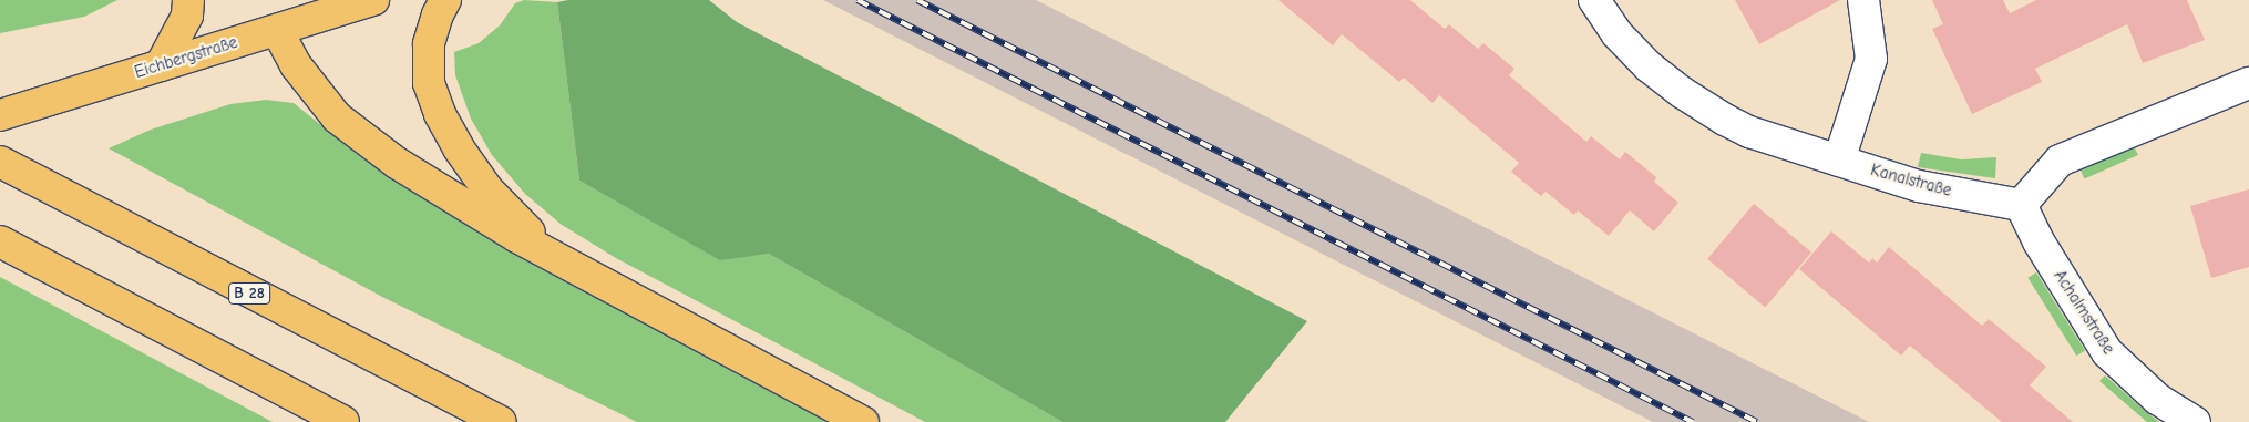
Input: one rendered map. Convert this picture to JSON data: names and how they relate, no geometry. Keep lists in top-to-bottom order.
{
  "streets": {
    "main road": ["Eichbergstraße", "B 28"],
    "street": ["Kanalstraße", "Achalmstraße"]
  },
  "crossings": [
    ["Kanalstraße", "Achalmstraße"]
  ]
}
